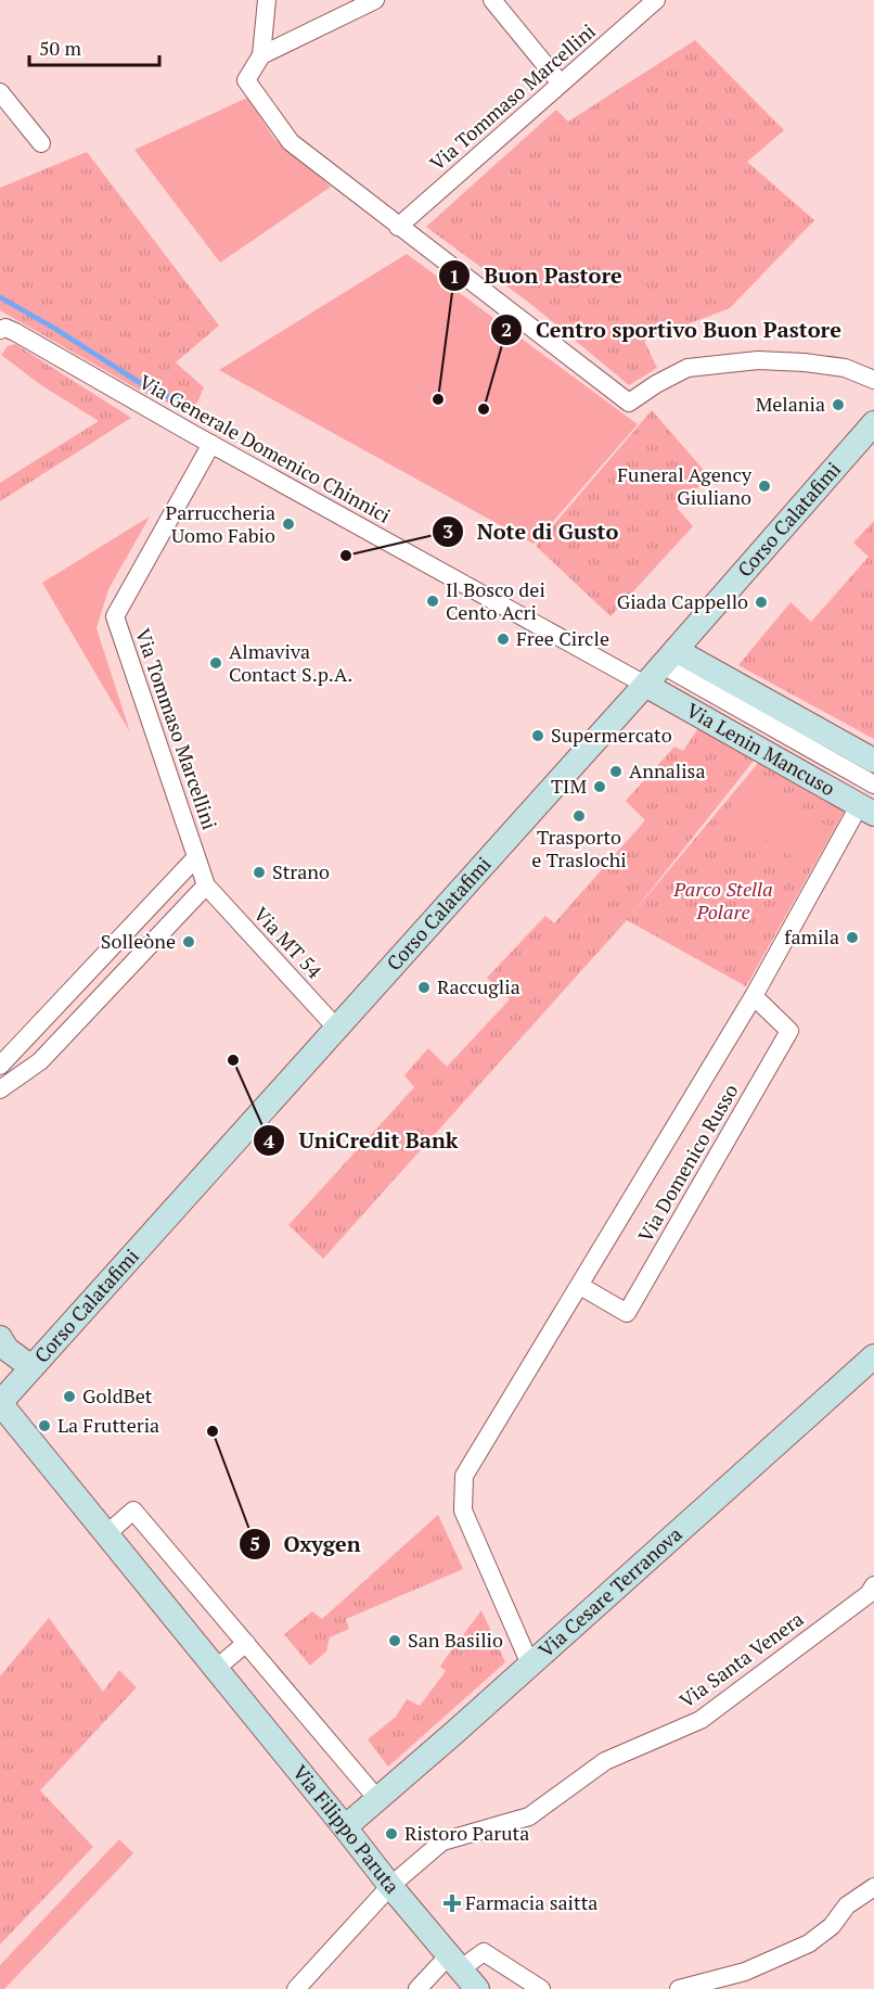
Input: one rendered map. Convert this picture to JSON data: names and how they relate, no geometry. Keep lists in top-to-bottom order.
{
  "streets": {
    "street": [
      "Via Tommaso Marcellini",
      "Via Generale Domenico Chinnici",
      "Corso Calatafimi",
      "Via Lenin Mancuso",
      "Via MT 54",
      "Via Domenico Russo",
      "Via Cesare Terranova",
      "Via Santa Venera",
      "Via Filippo Paruta"
    ]
  },
  "crossings": [
    ["Via Tommaso Marcellini", "Via Generale Domenico Chinnici"],
    ["Via Tommaso Marcellini", "Via MT 54"],
    ["Via Generale Domenico Chinnici", "Corso Calatafimi"],
    ["Via Generale Domenico Chinnici", "Via Lenin Mancuso"],
    ["Corso Calatafimi", "Via Lenin Mancuso"],
    ["Corso Calatafimi", "Via MT 54"],
    ["Corso Calatafimi", "Via Filippo Paruta"],
    ["Via Lenin Mancuso", "Via Domenico Russo"],
    ["Via Domenico Russo", "Via Cesare Terranova"],
    ["Via Cesare Terranova", "Via Filippo Paruta"],
    ["Via Santa Venera", "Via Filippo Paruta"]
  ],
  "parks": ["Parco Stella Polare"],
  "places": {
    "other": [
      "Buon Pastore",
      "Melania",
      "Centro sportivo Buon Pastore",
      "Funeral Agency Giuliano",
      "Parruccheria Uomo Fabio",
      "Note di Gusto",
      "Il Bosco dei Cento Acri",
      "Giada Cappello",
      "Free Circle",
      "Almaviva Contact S.p.A.",
      "Supermercato",
      "Annalisa",
      "TIM",
      "Trasporto e Traslochi",
      "Strano",
      "famila",
      "Solleòne",
      "Raccuglia",
      "UniCredit Bank",
      "GoldBet",
      "La Frutteria",
      "Oxygen",
      "San Basilio",
      "Ristoro Paruta"
    ],
    "health": ["Farmacia saitta"]
  },
  "scale_bar": "50 m"
}
